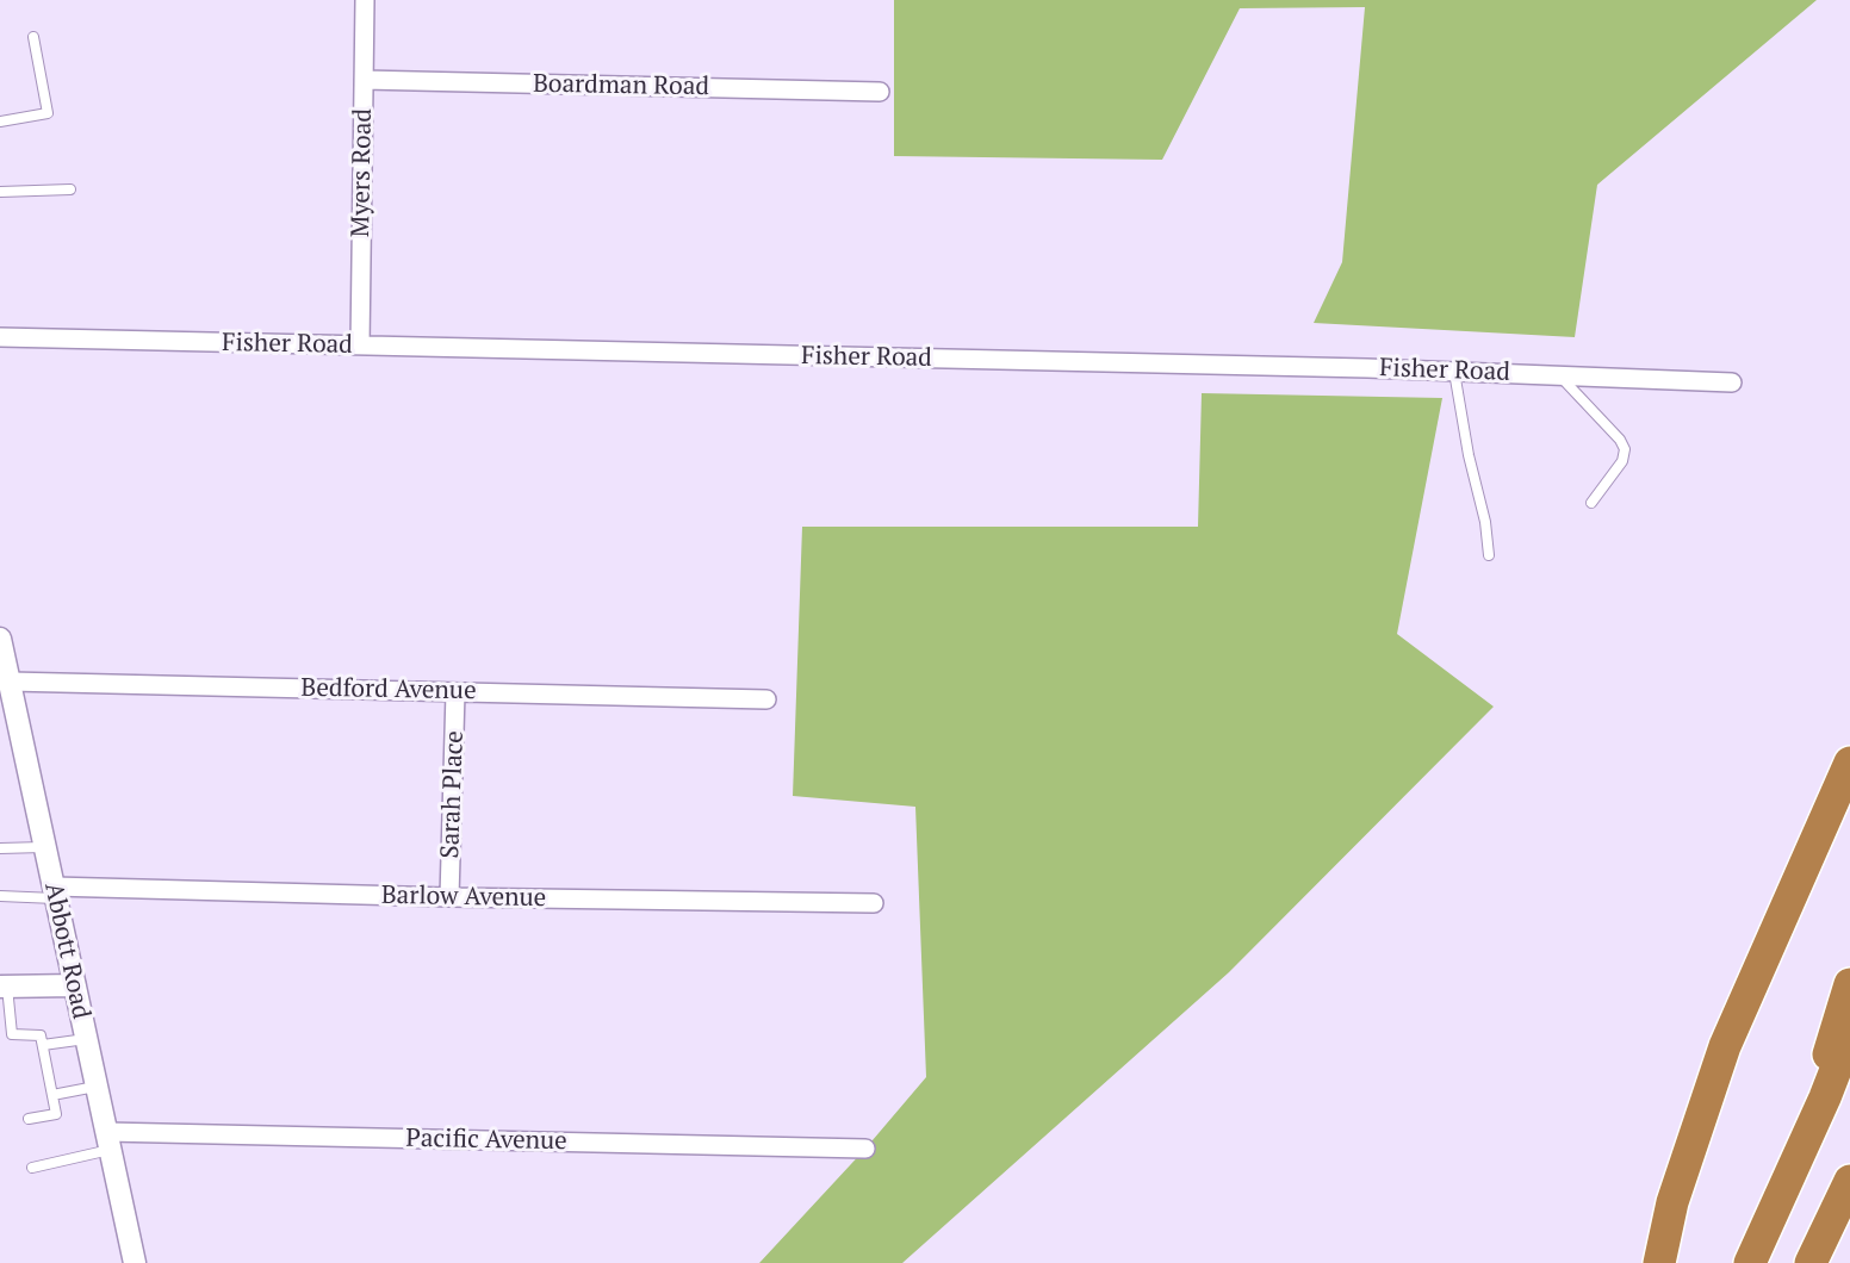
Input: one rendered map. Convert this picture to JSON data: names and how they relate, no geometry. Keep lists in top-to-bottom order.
{
  "streets": {
    "street": [
      "Boardman Road",
      "Myers Road",
      "Fisher Road",
      "Bedford Avenue",
      "Sarah Place",
      "Barlow Avenue",
      "Abbott Road",
      "Pacific Avenue"
    ]
  },
  "crossings": [
    ["Boardman Road", "Myers Road"],
    ["Myers Road", "Fisher Road"],
    ["Bedford Avenue", "Sarah Place"],
    ["Bedford Avenue", "Abbott Road"],
    ["Sarah Place", "Barlow Avenue"],
    ["Barlow Avenue", "Abbott Road"],
    ["Abbott Road", "Pacific Avenue"]
  ]
}
